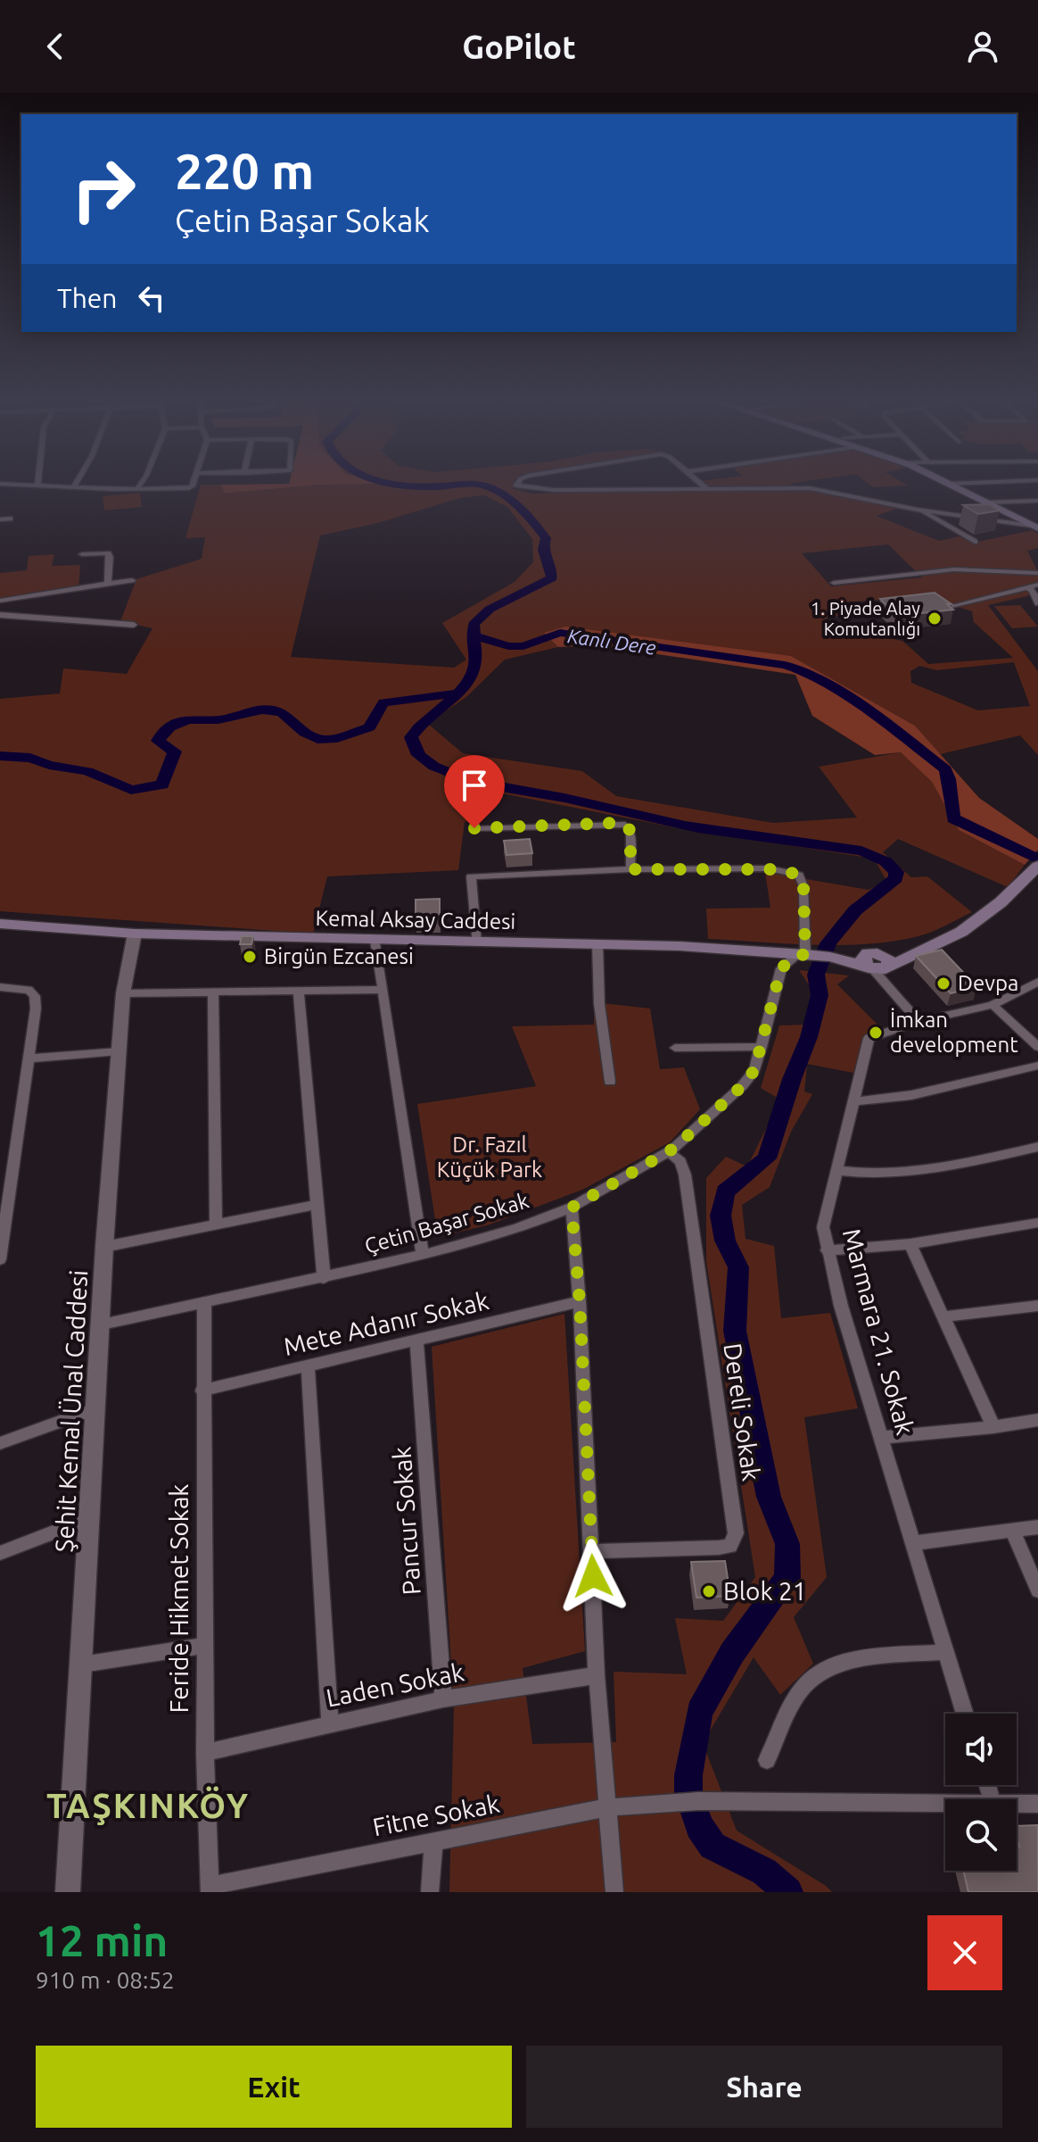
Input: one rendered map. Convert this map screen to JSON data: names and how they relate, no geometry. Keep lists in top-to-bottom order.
{
  "streets": {
    "main road": ["Kemal Aksay Caddesi"],
    "street": [
      "Çetin Başar Sokak",
      "Mete Adanır Sokak",
      "Marmara 21. Sokak",
      "Şehit Kemal Ünal Caddesi",
      "Dereli Sokak",
      "Pancur Sokak",
      "Feride Hikmet Sokak",
      "Laden Sokak",
      "Fitne Sokak"
    ]
  },
  "crossings": [
    ["Kemal Aksay Caddesi", "Çetin Başar Sokak"],
    ["Kemal Aksay Caddesi", "Şehit Kemal Ünal Caddesi"],
    ["Çetin Başar Sokak", "Şehit Kemal Ünal Caddesi"],
    ["Çetin Başar Sokak", "Dereli Sokak"],
    ["Çetin Başar Sokak", "Feride Hikmet Sokak"],
    ["Mete Adanır Sokak", "Pancur Sokak"],
    ["Mete Adanır Sokak", "Feride Hikmet Sokak"],
    ["Pancur Sokak", "Laden Sokak"],
    ["Feride Hikmet Sokak", "Laden Sokak"],
    ["Feride Hikmet Sokak", "Fitne Sokak"]
  ],
  "districts": ["TAŞKINKÖY"],
  "water": ["Kanlı Dere"],
  "parks": ["Dr. Fazıl Küçük Park"],
  "places": [
    "1. Piyade Alay Komutanlığı",
    "Birgün Ezcanesi",
    "Devpa",
    "İmkan development",
    "Blok 21"
  ],
  "page": {
    "header": "GoPilot",
    "turn": ["220 m", "Çetin Başar Sokak"],
    "then": "Then",
    "heading": ["12 min", "910 m · 08:52"],
    "buttons": ["Exit", "Share"]
  }
}
